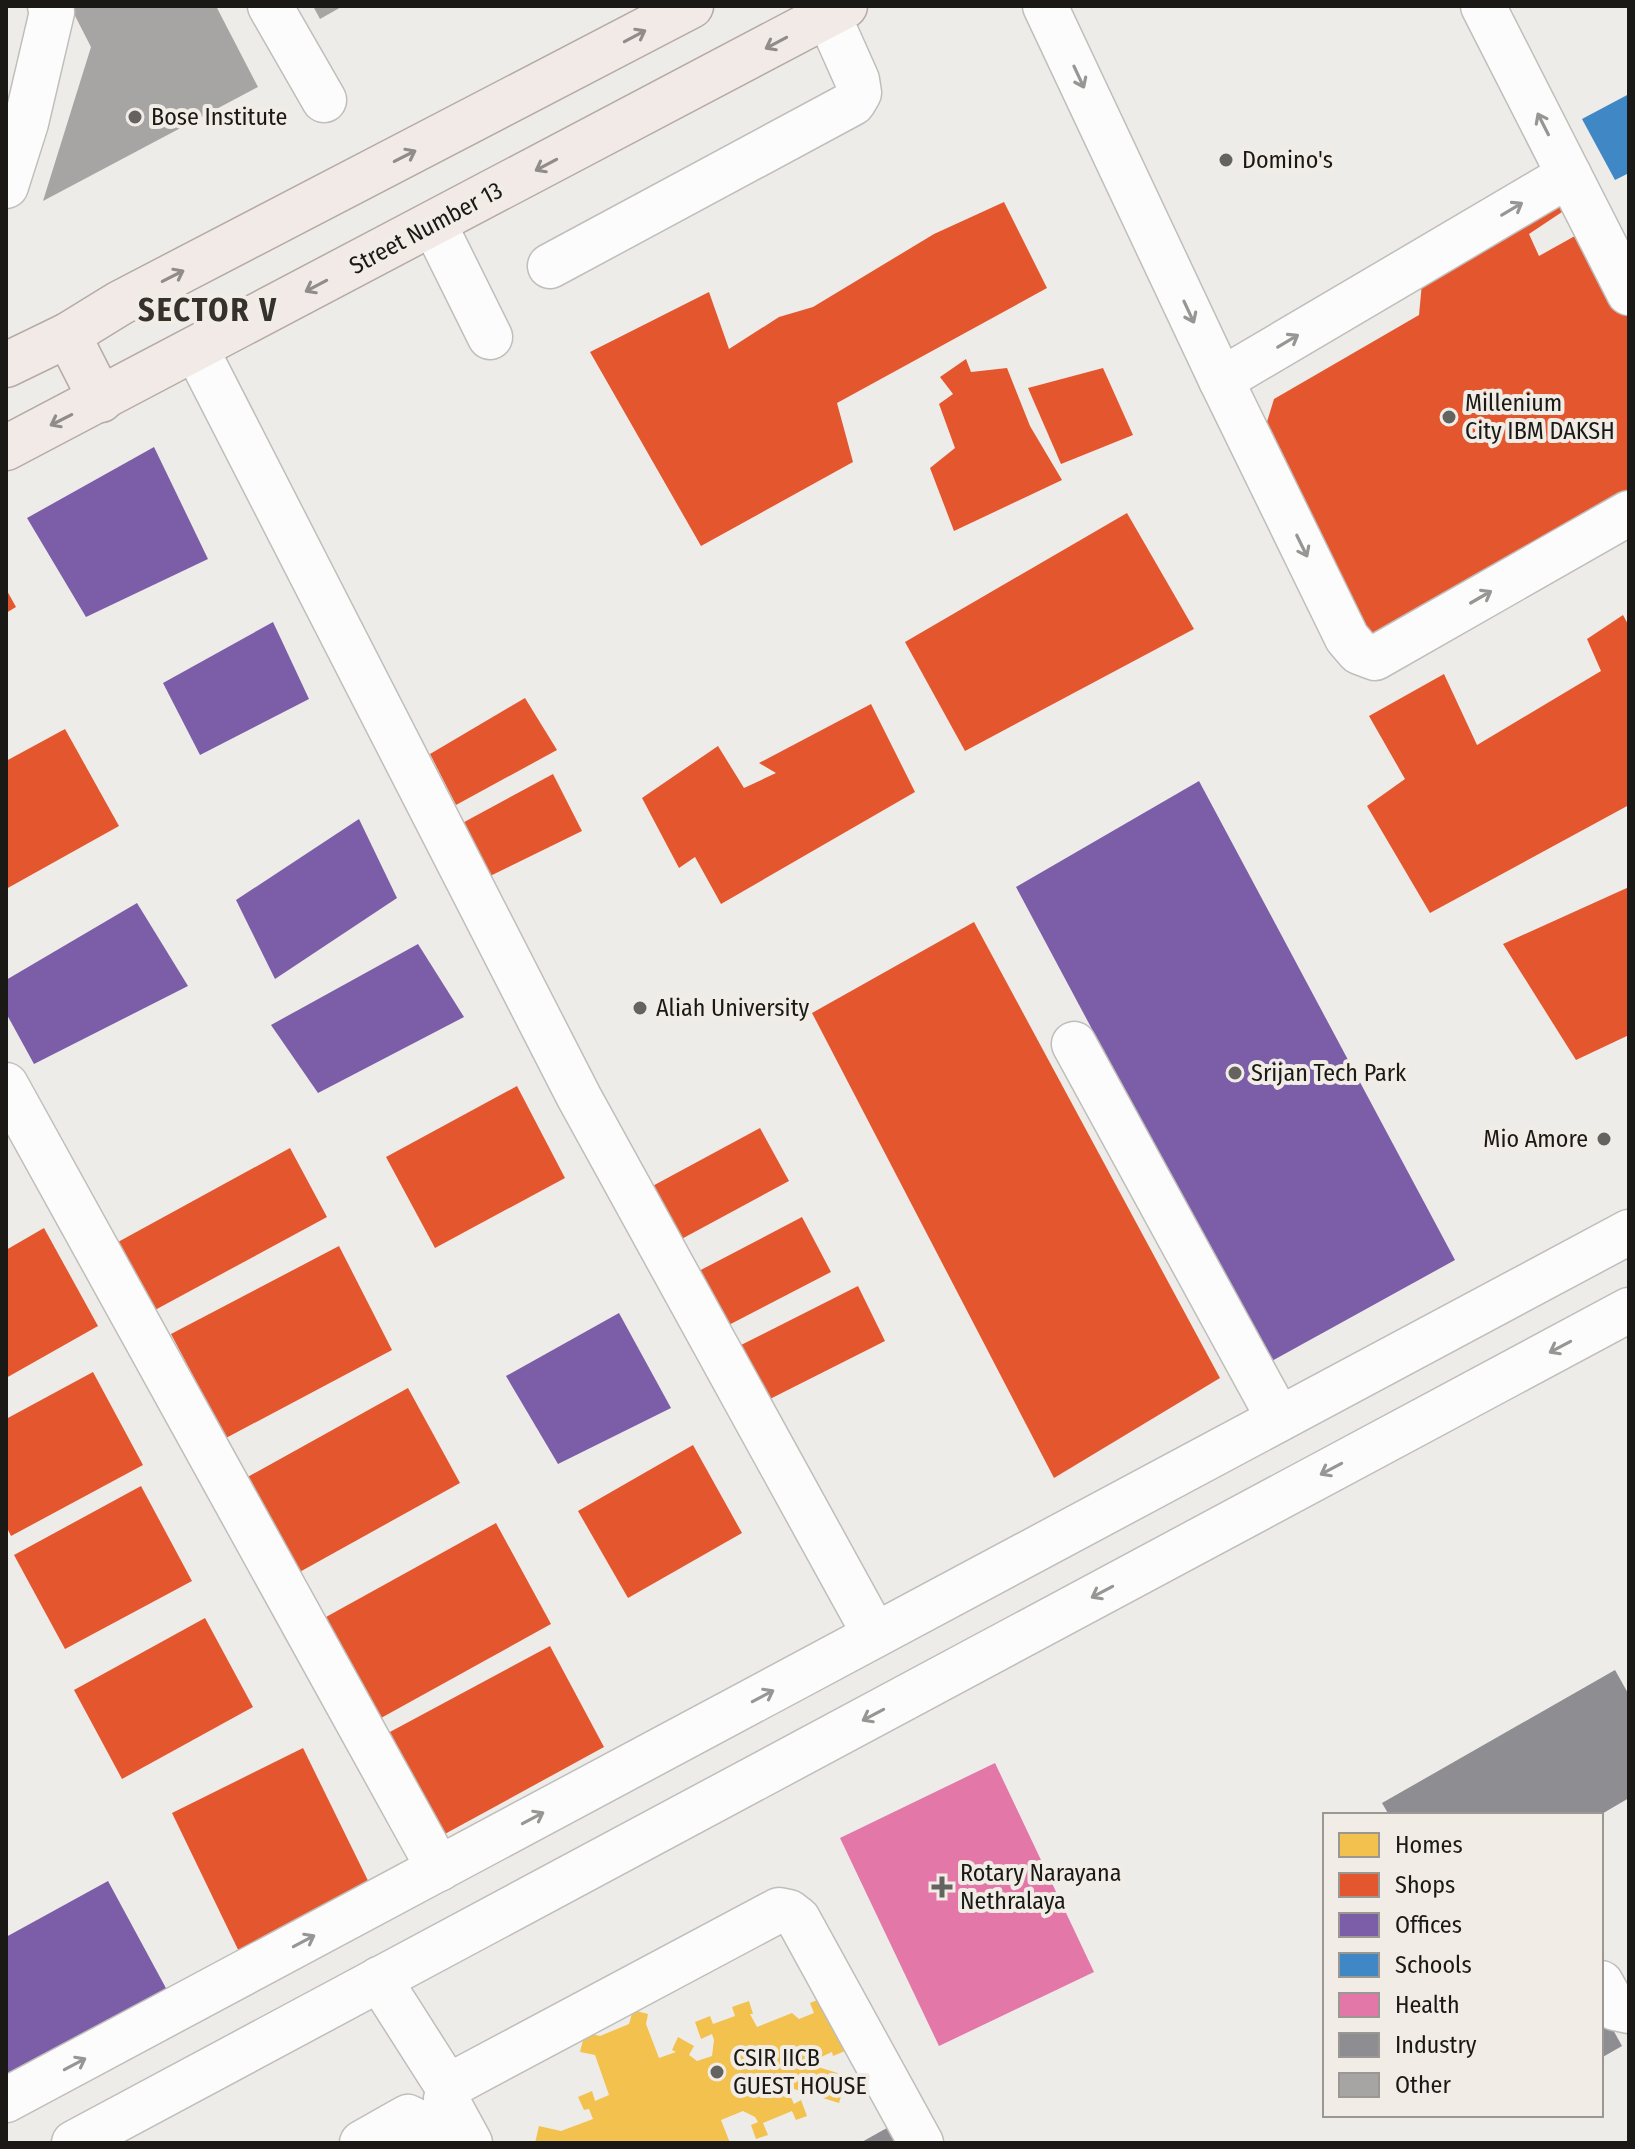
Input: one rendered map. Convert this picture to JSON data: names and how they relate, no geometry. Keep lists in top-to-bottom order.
{
  "streets": {
    "main road": ["Street Number 13"]
  },
  "districts": ["SECTOR V"],
  "places": {
    "other": [
      "Bose Institute",
      "Domino's",
      "Millenium City IBM DAKSH",
      "Aliah University",
      "Srijan Tech Park",
      "Mio Amore",
      "CSIR IICB GUEST HOUSE"
    ],
    "health": ["Rotary Narayana Nethralaya"]
  },
  "legend": [
    "Homes",
    "Shops",
    "Offices",
    "Schools",
    "Health",
    "Industry",
    "Other"
  ]
}
